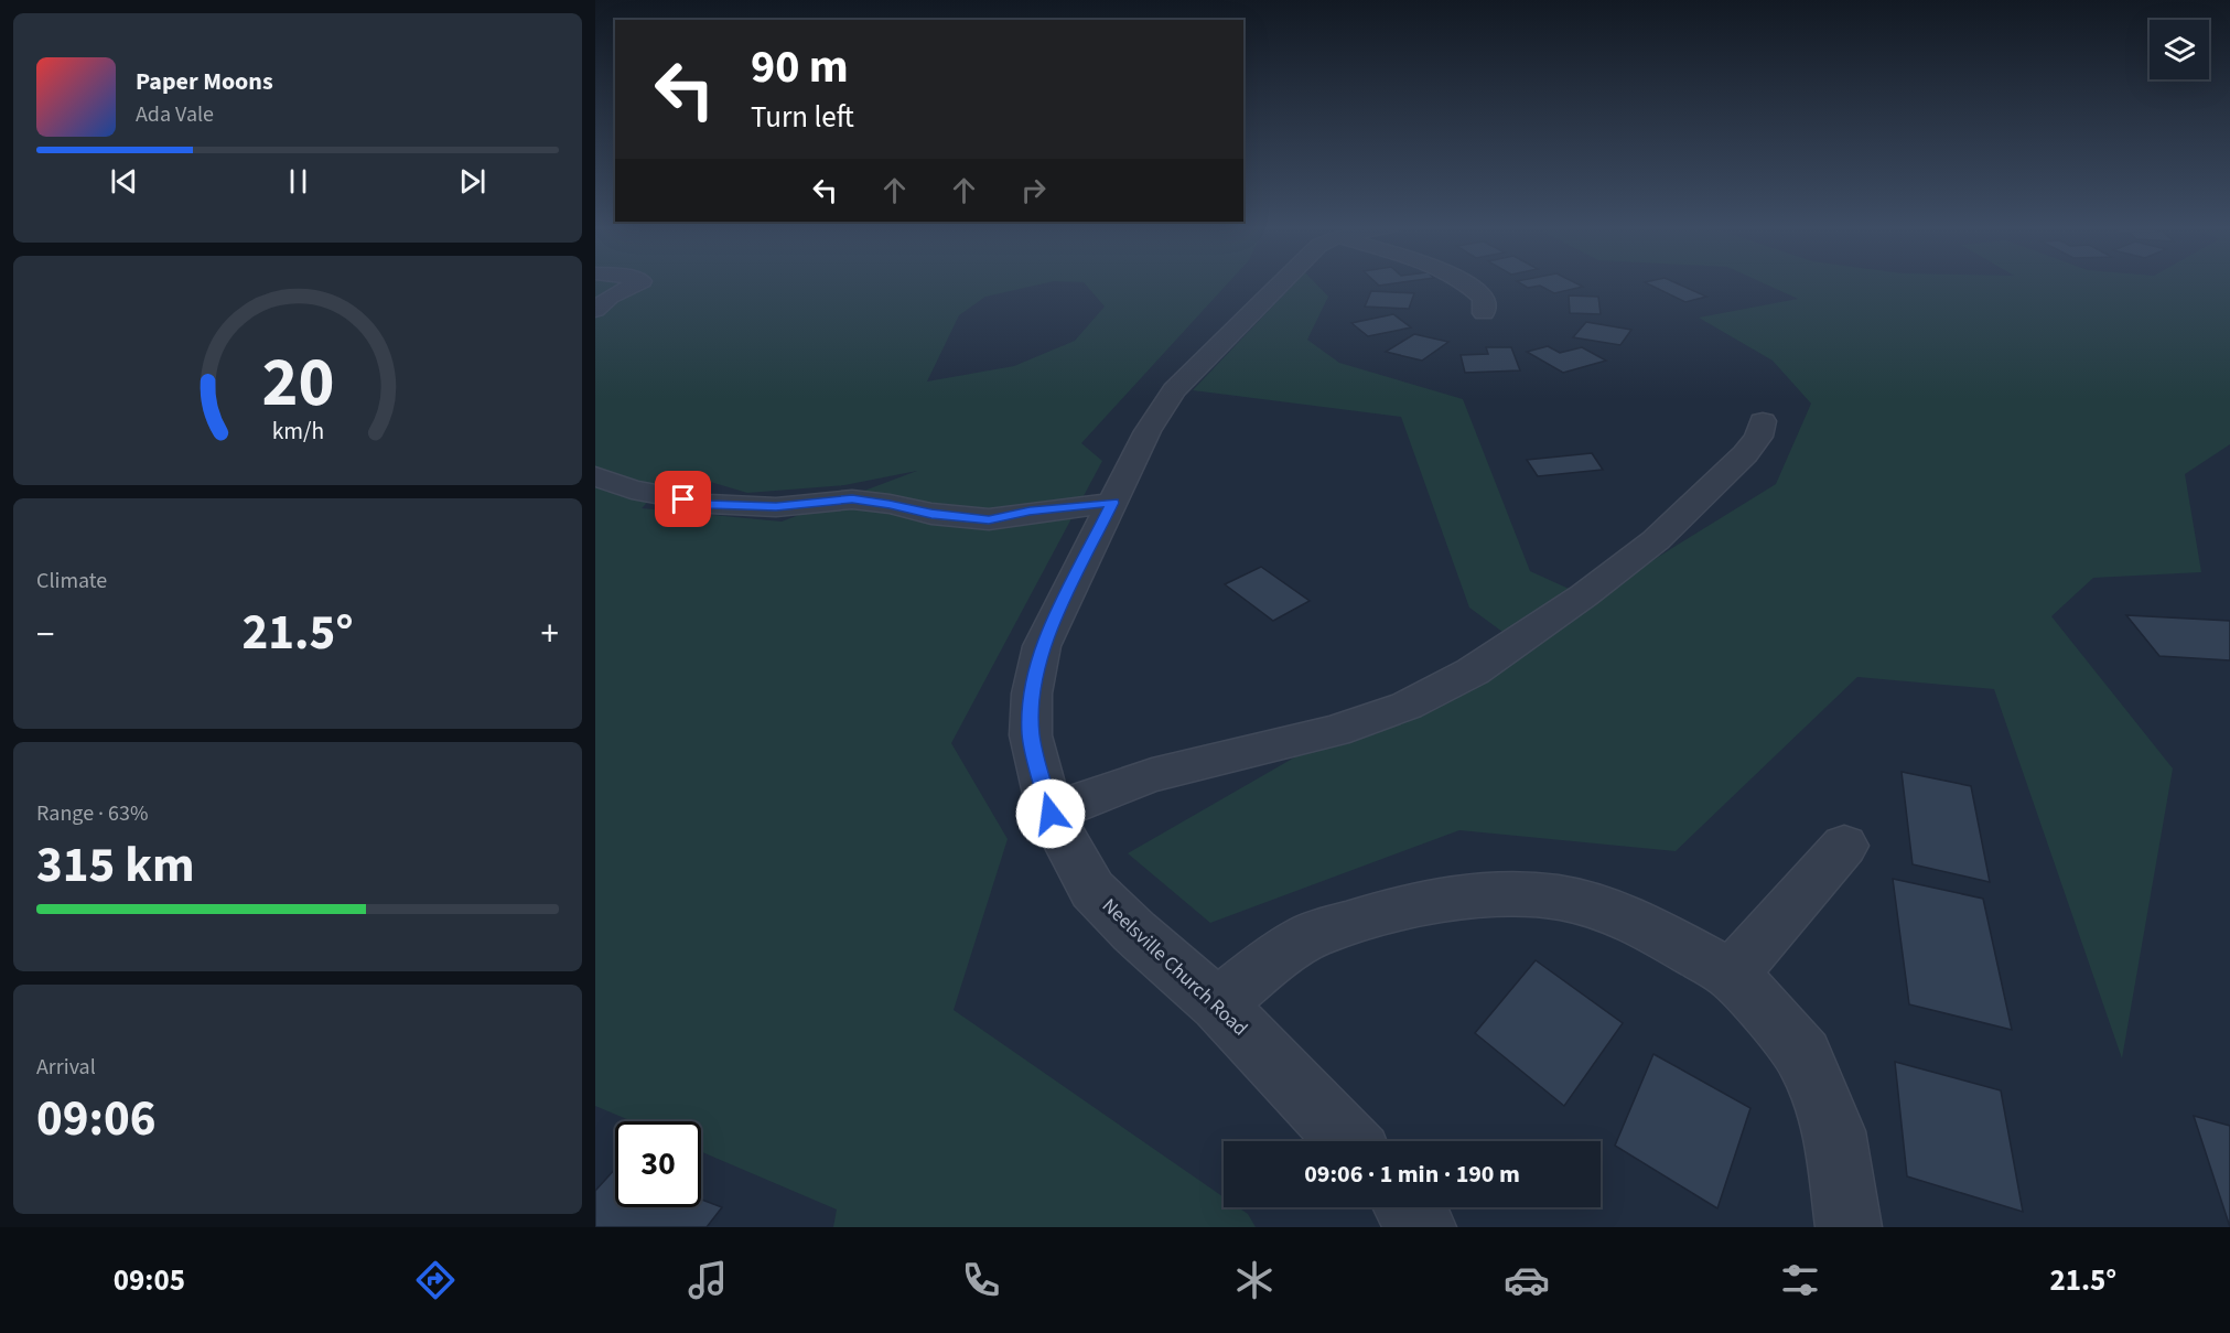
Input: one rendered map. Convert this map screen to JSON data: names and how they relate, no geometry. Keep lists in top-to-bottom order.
{
  "streets": {
    "street": ["Neelsville Church Road"]
  },
  "page": {
    "turn": ["90 m", "Turn left"],
    "song": ["Paper Moons", "Ada Vale"],
    "tile": [
      "Climate",
      ["Range · 63%", "315 km"],
      ["Arrival", "09:06"]
    ],
    "heat": ["−", "21.5°", "+"],
    "limit": "30",
    "trip": "09:06 · 1 min · 190 m",
    "tabs": ["09:05", "21.5°"],
    "gauge": ["20", "km/h"]
  }
}
